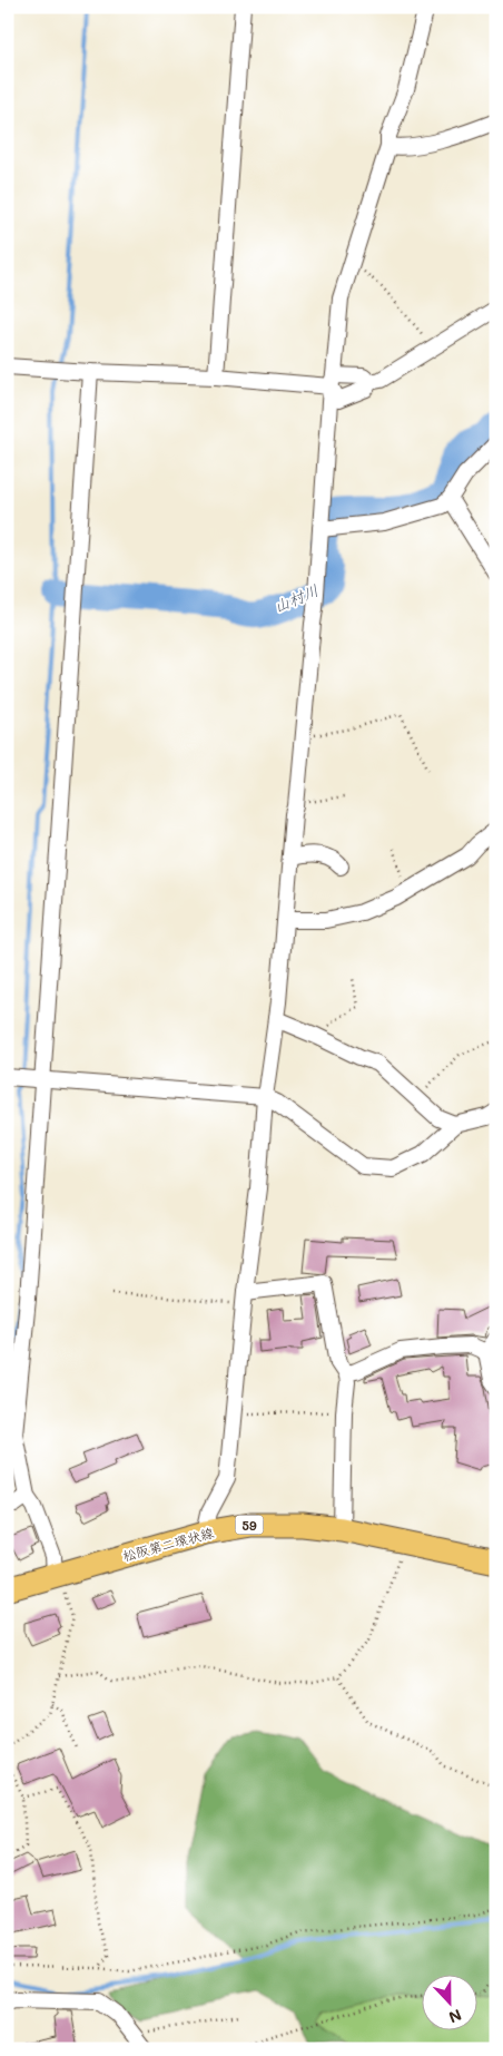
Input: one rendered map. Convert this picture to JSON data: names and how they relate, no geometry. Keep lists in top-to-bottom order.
{
  "streets": {
    "main road": ["59", "松阪第二環状線"]
  },
  "water": ["山村川"],
  "north": "bottom"
}
